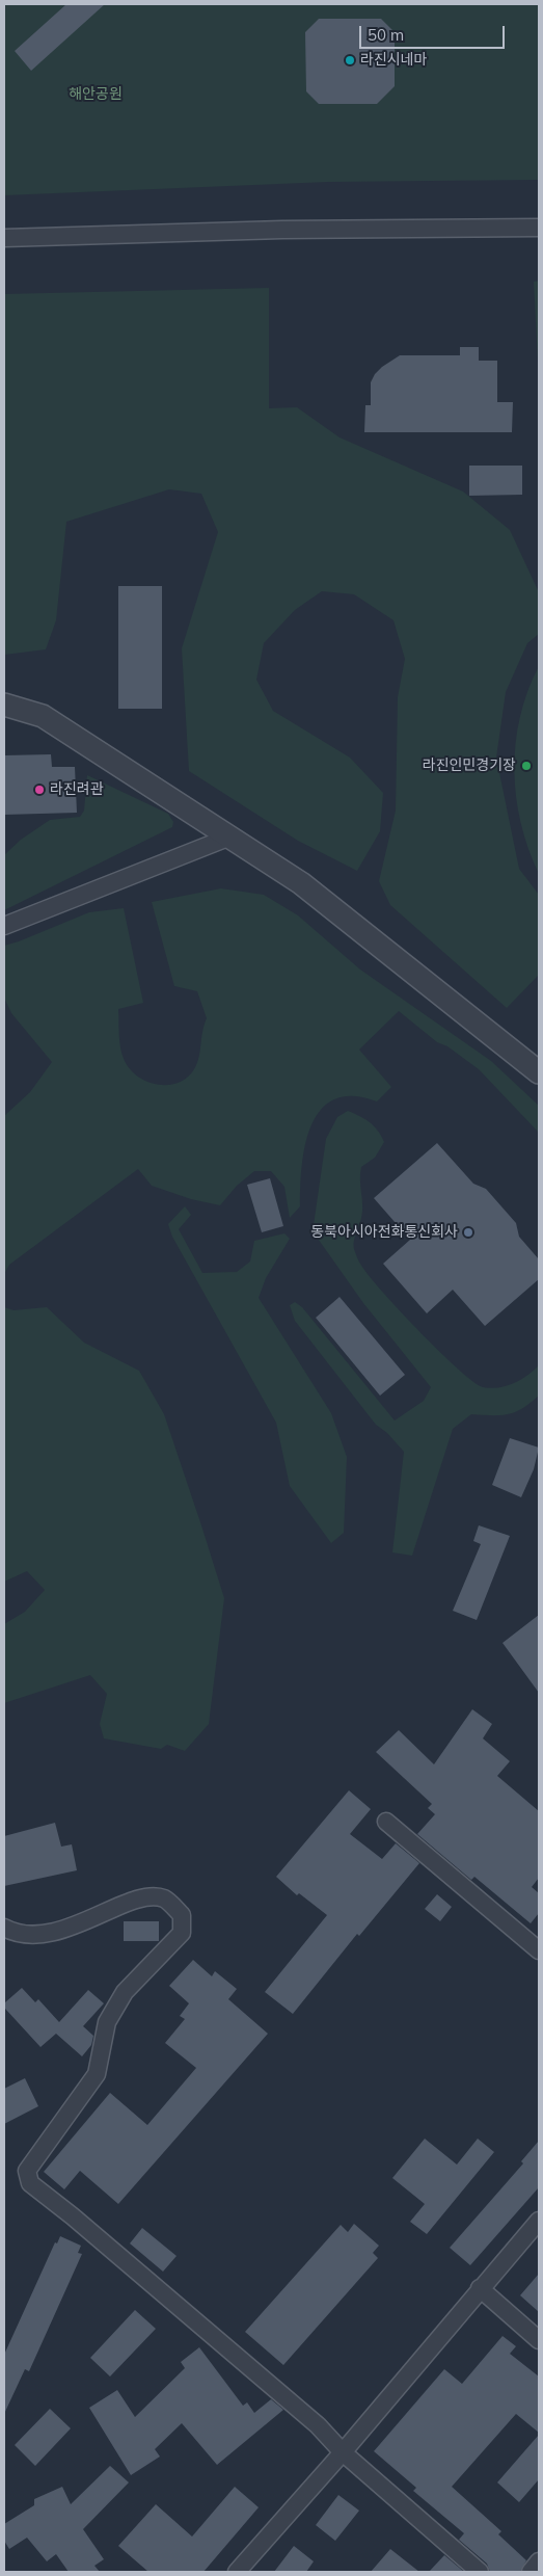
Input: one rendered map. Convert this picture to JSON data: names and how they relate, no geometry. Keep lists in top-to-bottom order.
{
  "parks": ["해안공원"],
  "places": [
    "라진시네마",
    "라진인민경기장",
    "라진려관",
    "동북아시아전화통신회사"
  ],
  "scale_bar": "50 m"
}
